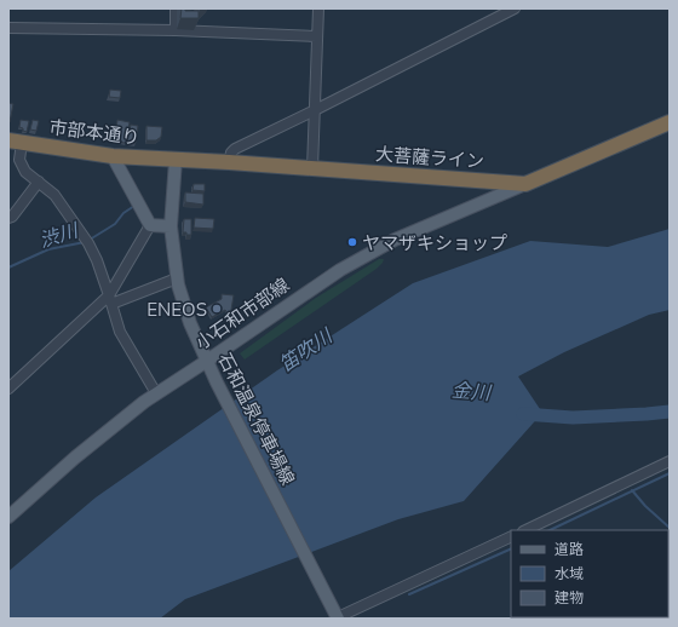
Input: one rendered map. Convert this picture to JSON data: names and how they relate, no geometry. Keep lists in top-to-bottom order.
{
  "streets": {
    "highway": ["市部本通り", "大菩薩ライン"],
    "main road": ["小石和市部線", "石和温泉停車場線"]
  },
  "crossings": [
    ["市部本通り", "大菩薩ライン"],
    ["市部本通り", "石和温泉停車場線"],
    ["大菩薩ライン", "小石和市部線"],
    ["大菩薩ライン", "石和温泉停車場線"],
    ["小石和市部線", "石和温泉停車場線"]
  ],
  "water": ["渋川", "笛吹川", "金川"],
  "places": ["ヤマザキショップ", "ENEOS"],
  "legend": ["道路", "水域", "建物"]
}
